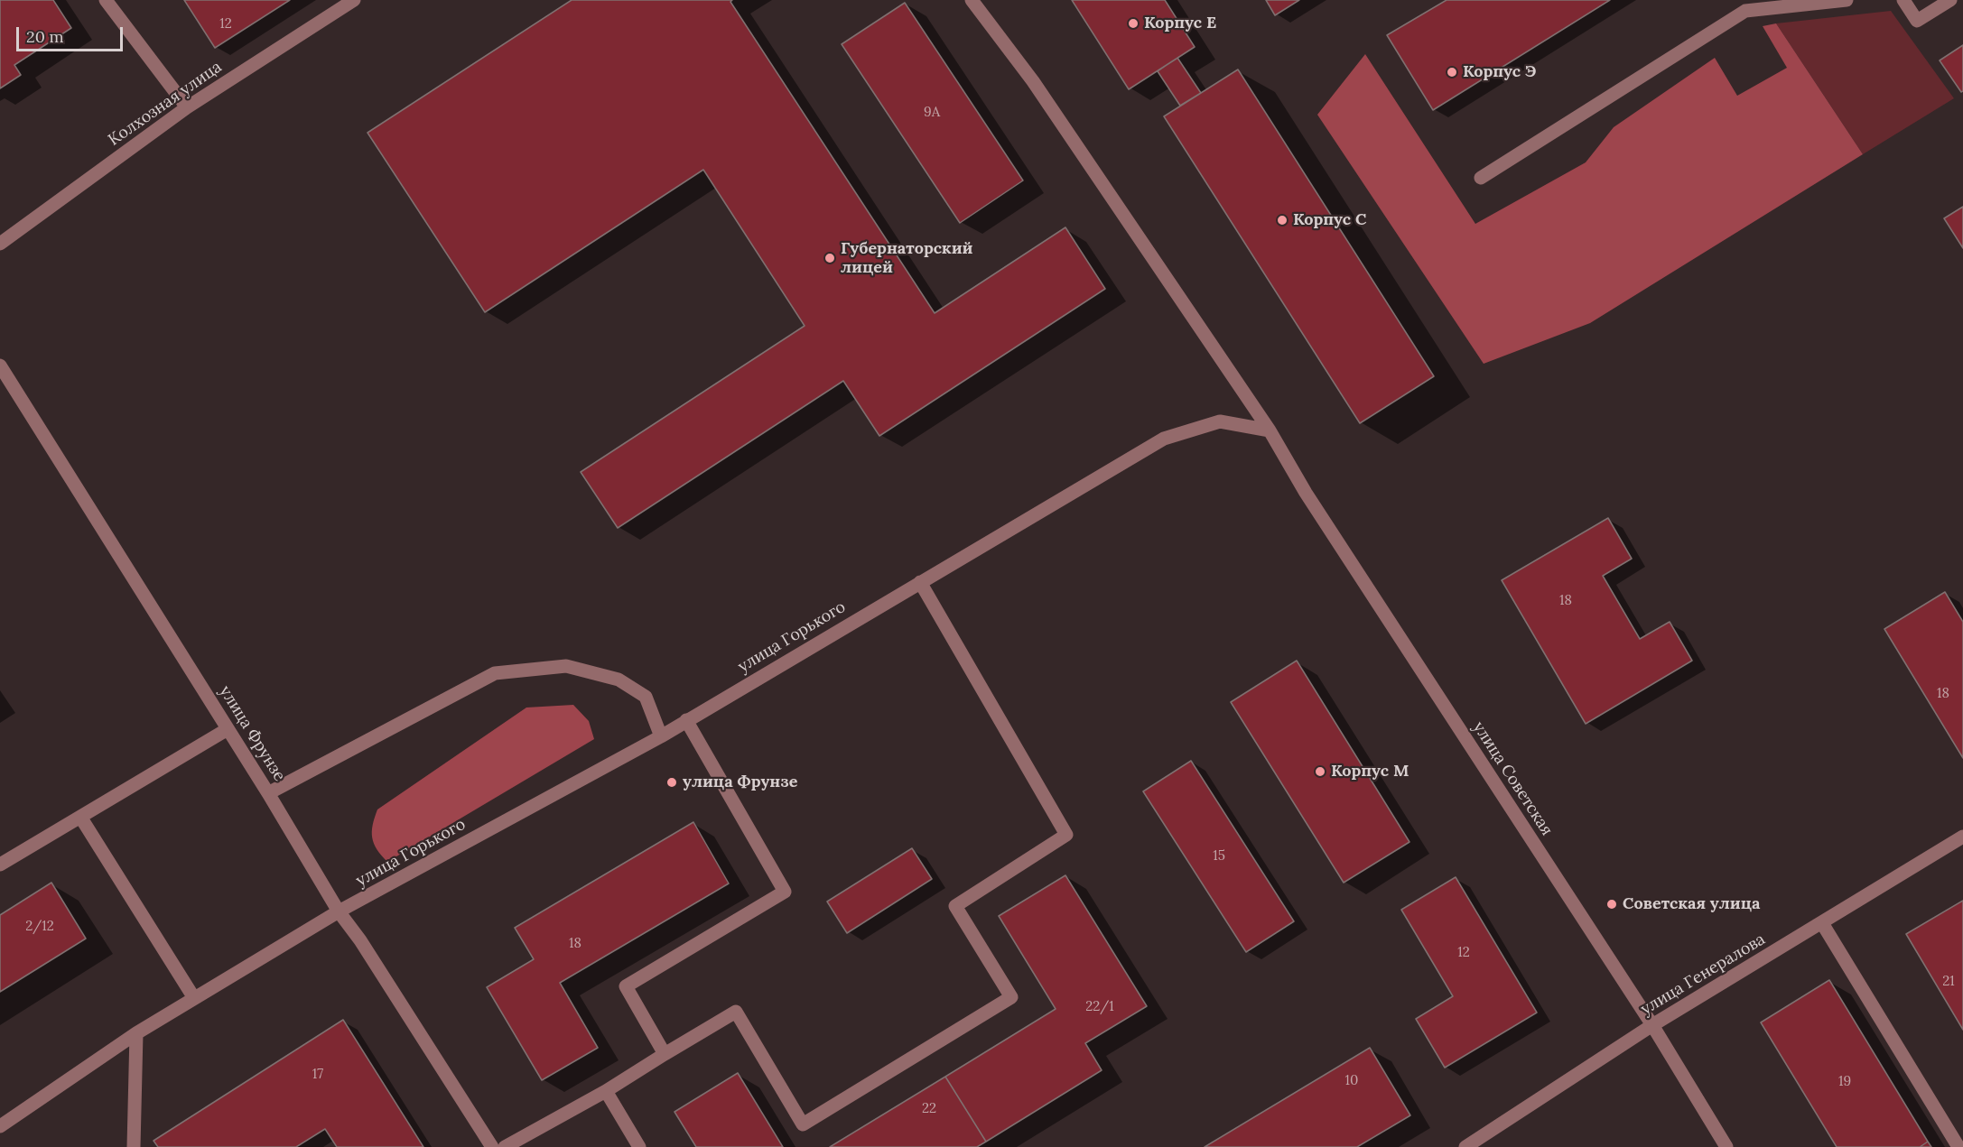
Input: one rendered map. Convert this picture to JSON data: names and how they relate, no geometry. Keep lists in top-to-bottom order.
{
  "streets": {
    "street": [
      "Колхозная улица",
      "улица Горького",
      "улица Фрунзе",
      "улица Советская",
      "улица Генералова"
    ]
  },
  "crossings": [
    ["улица Горького", "улица Фрунзе"],
    ["улица Горького", "улица Советская"],
    ["улица Советская", "улица Генералова"]
  ],
  "places": [
    "Корпус Е",
    "Корпус Э",
    "Корпус С",
    "Губернаторский лицей",
    "Корпус M",
    "улица Фрунзе",
    "Советская улица"
  ],
  "house_numbers": [
    "12",
    "9А",
    "18",
    "18",
    "15",
    "2/12",
    "18",
    "12",
    "21",
    "22/1",
    "17",
    "10",
    "19",
    "22"
  ],
  "scale_bar": "20 m"
}
